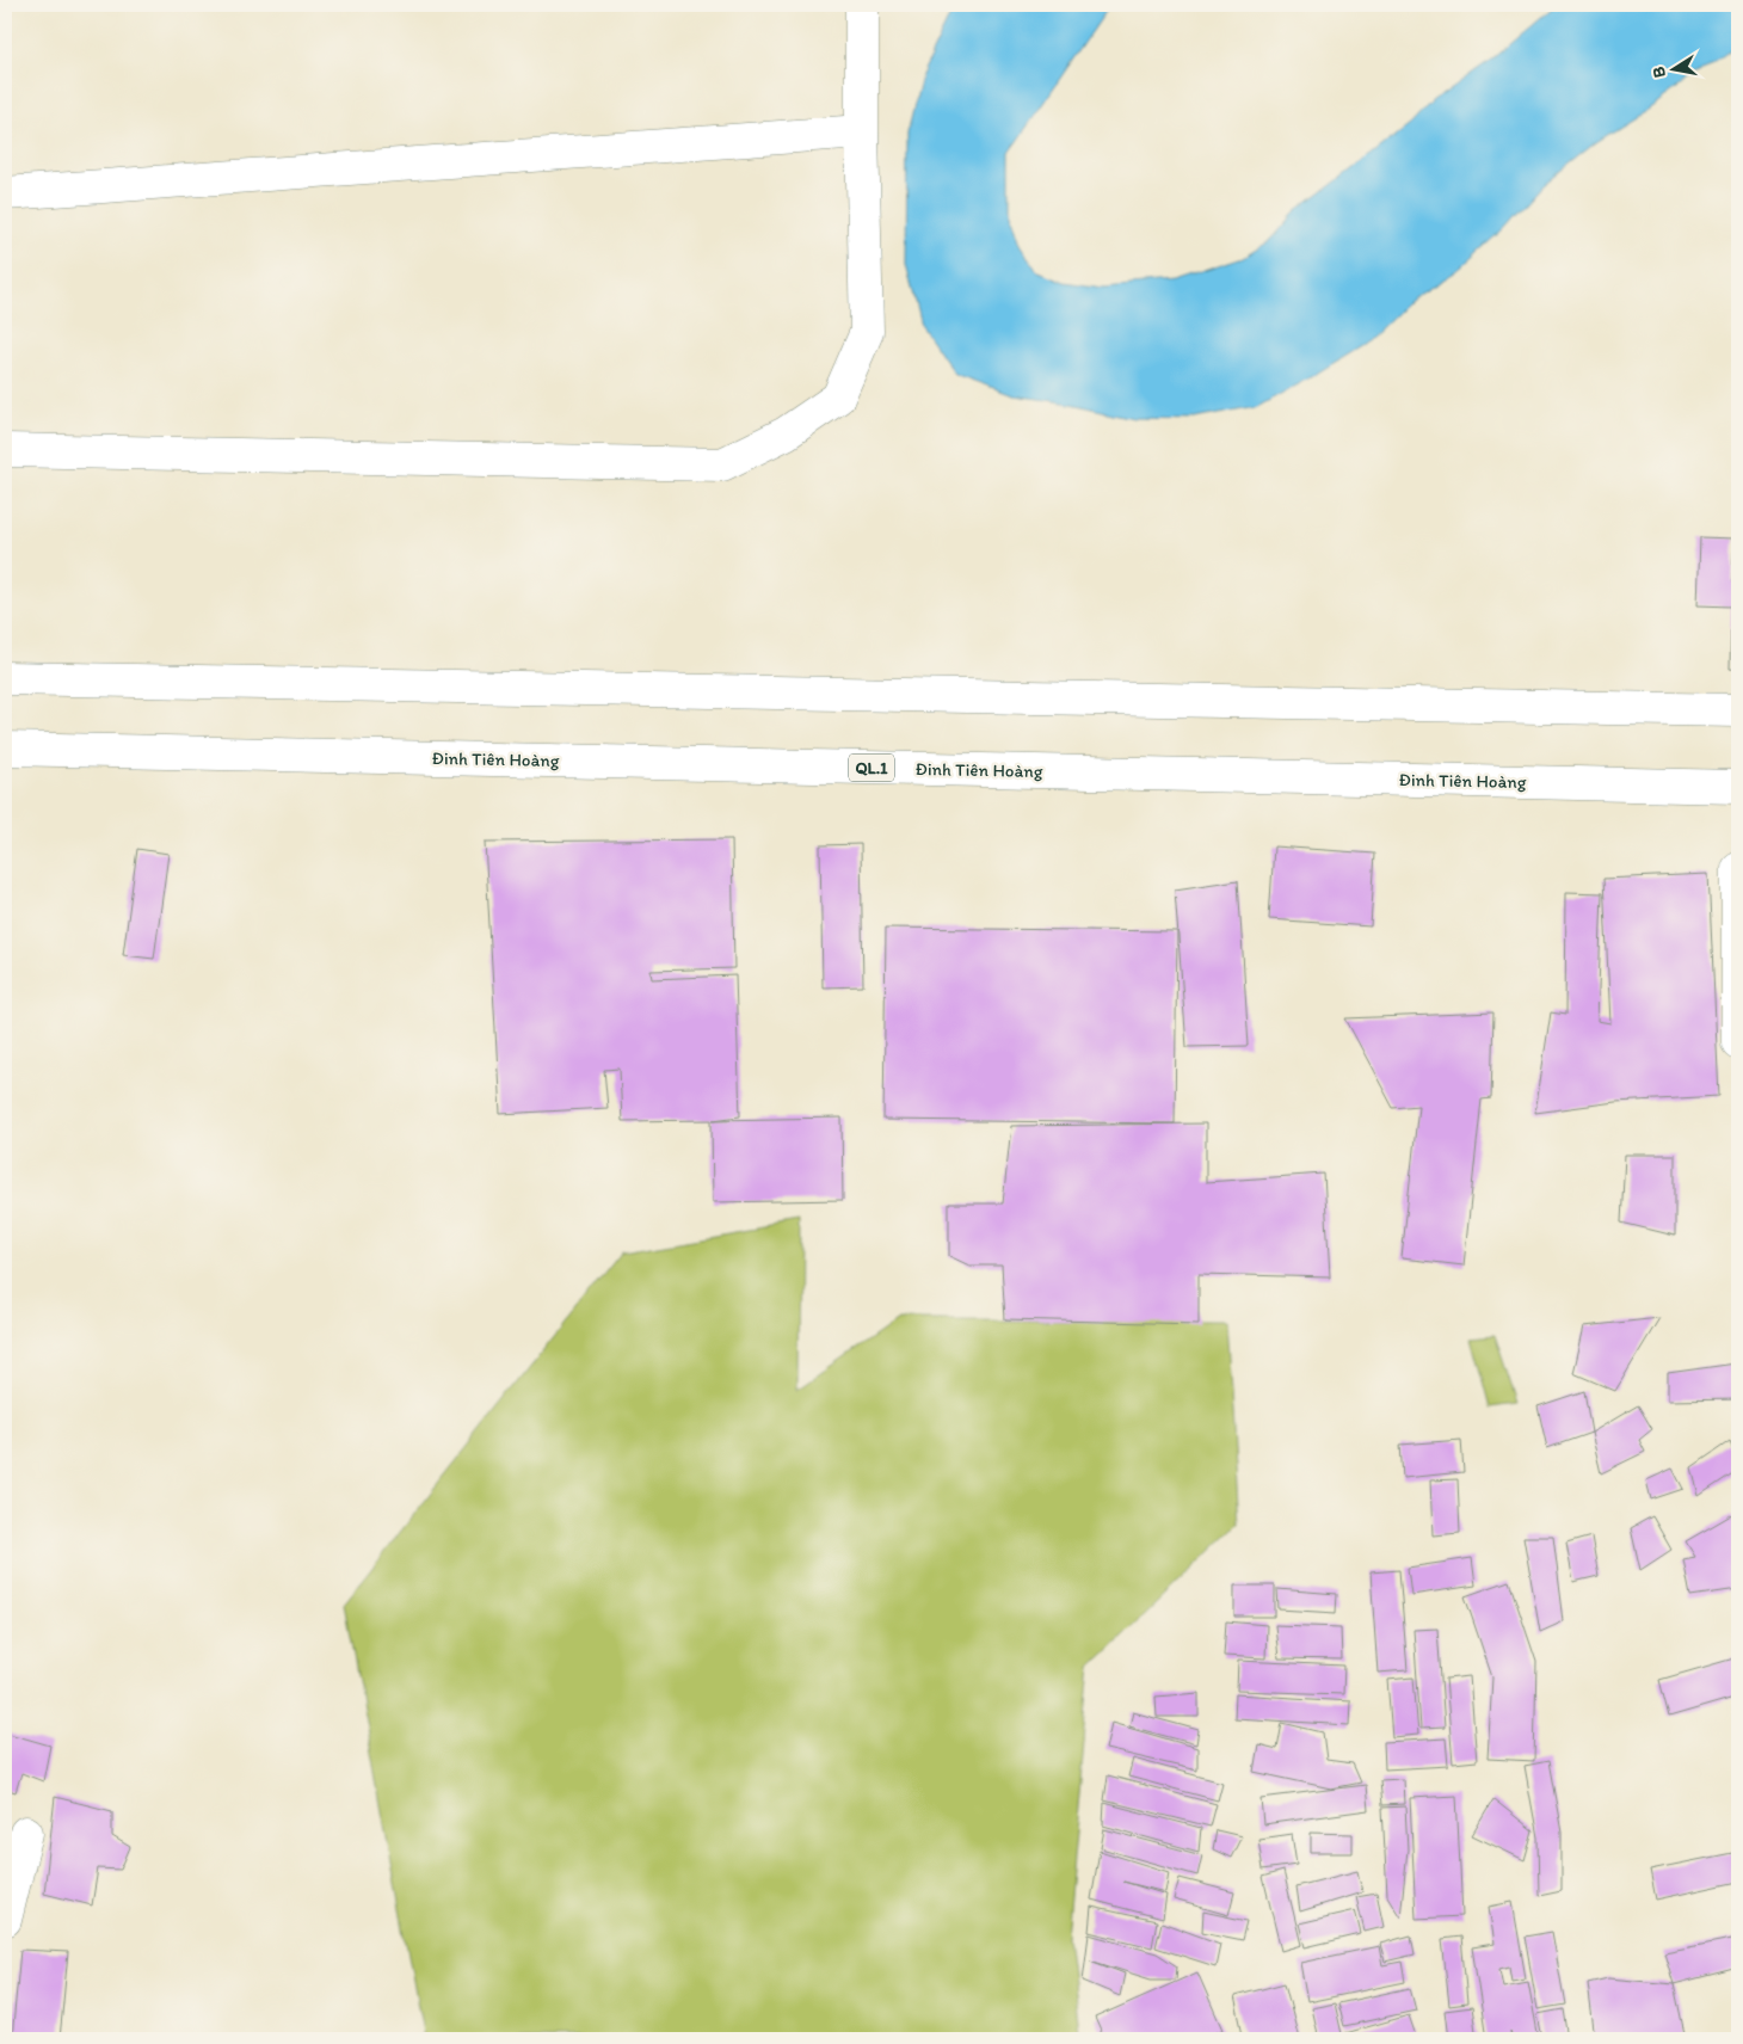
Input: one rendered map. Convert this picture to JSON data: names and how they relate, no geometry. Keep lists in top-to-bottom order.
{
  "streets": {
    "main road": ["Đinh Tiên Hoàng", "QL.1"]
  },
  "north": "left"
}
